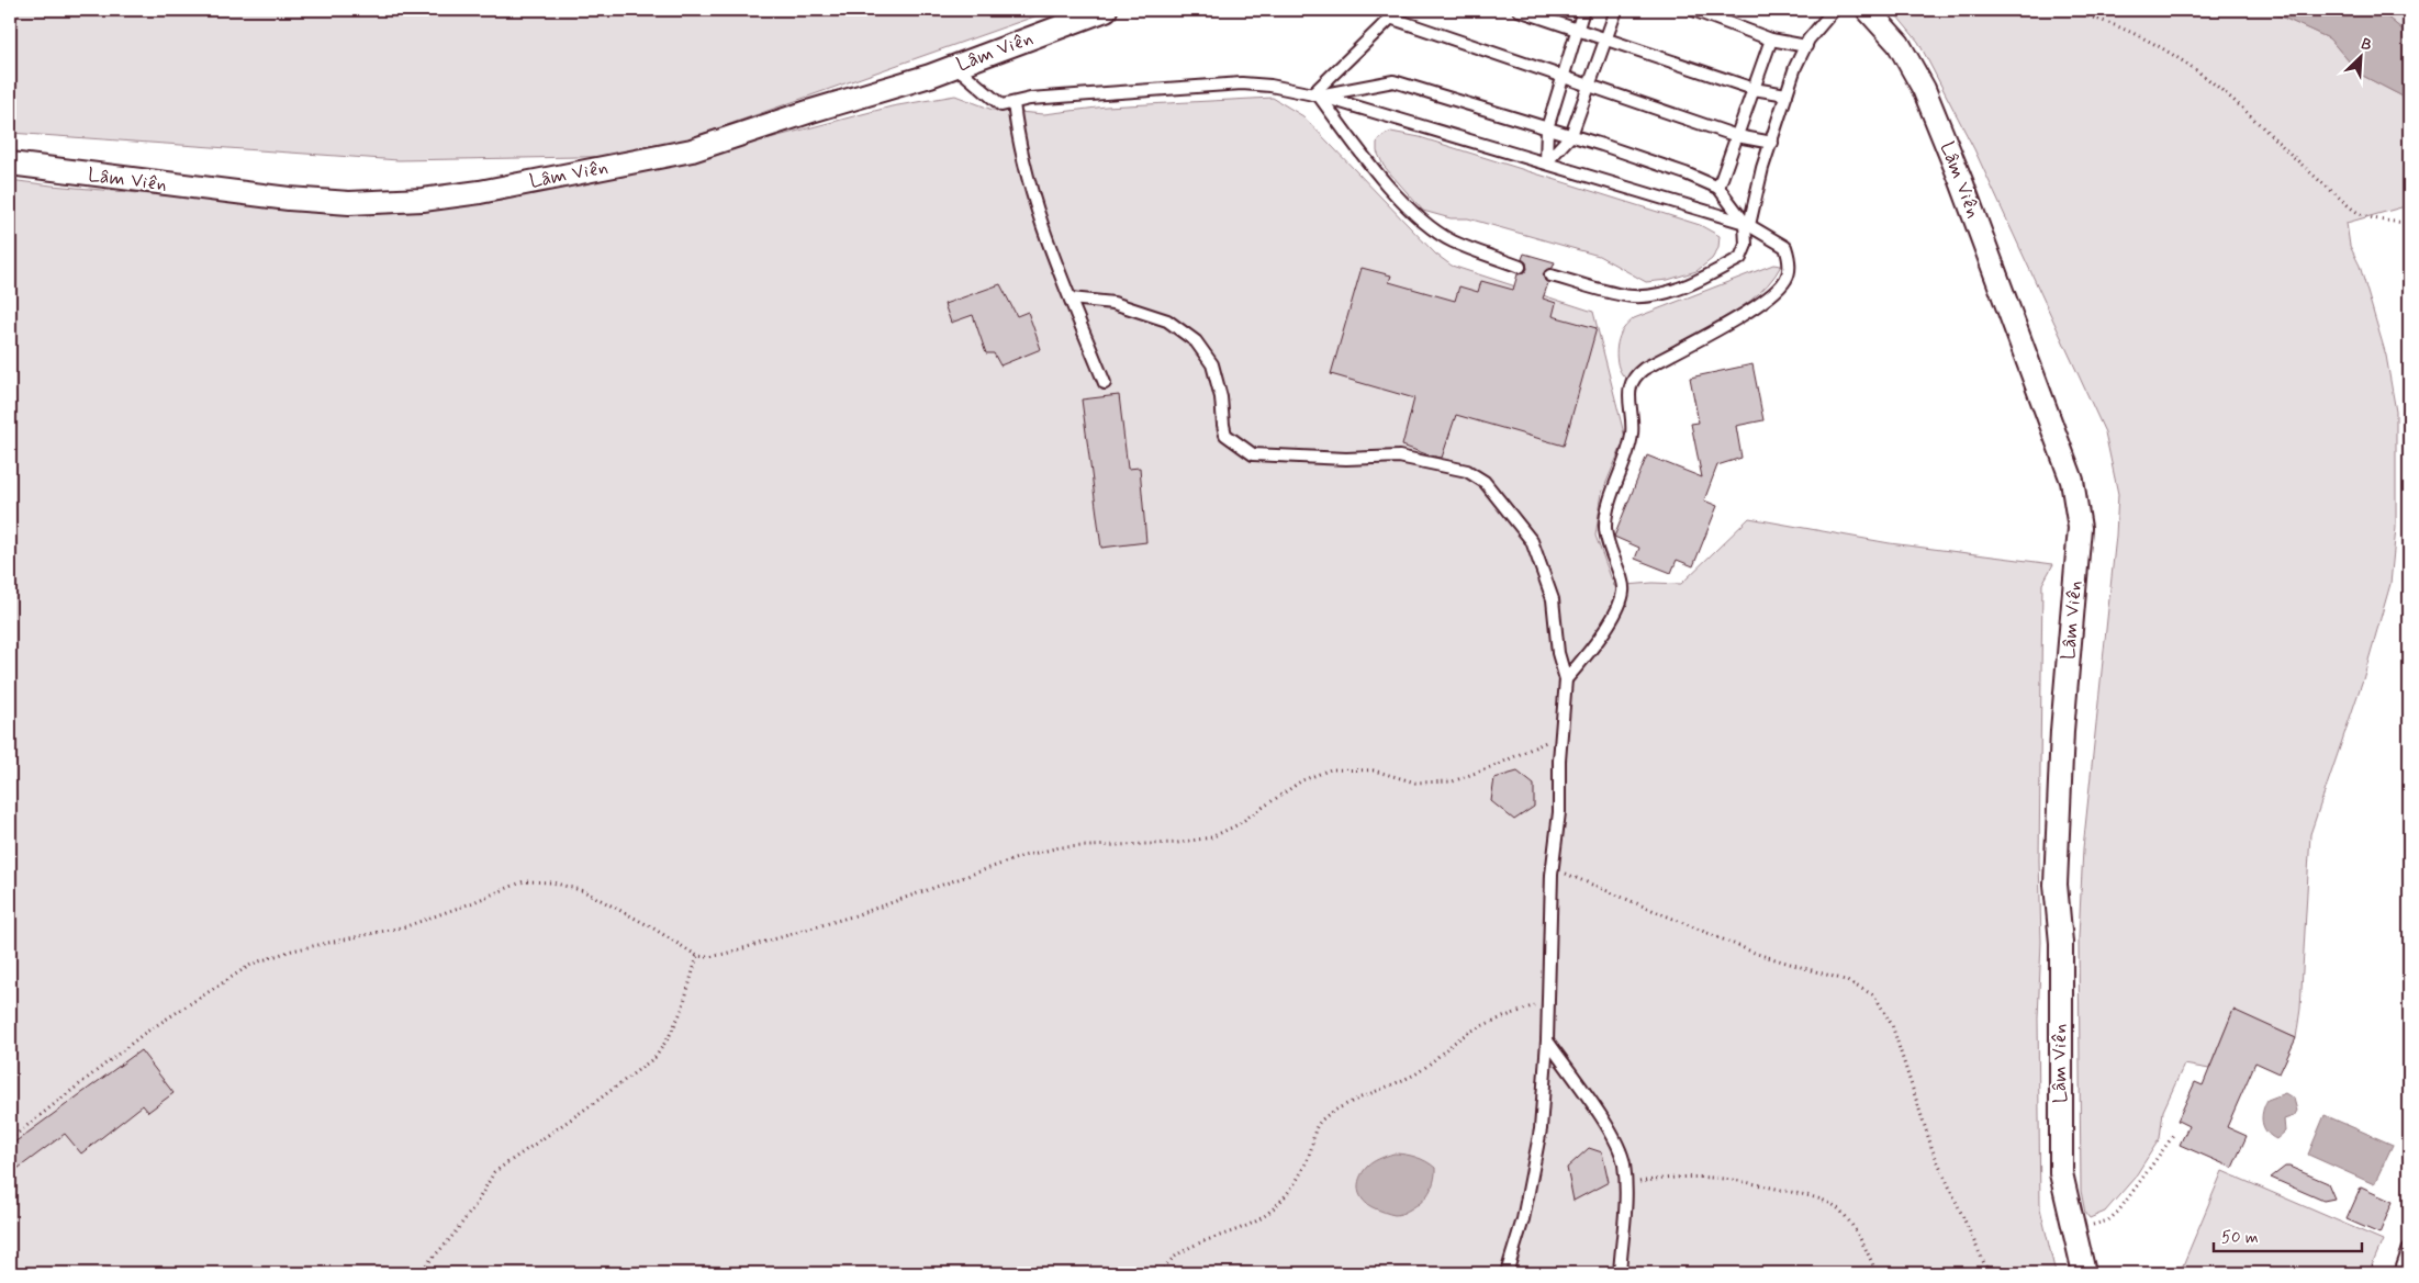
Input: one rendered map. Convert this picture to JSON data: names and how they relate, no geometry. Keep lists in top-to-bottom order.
{
  "streets": {
    "street": ["Lâm Viên"]
  },
  "scale_bar": "50 m",
  "north": "top right"
}
